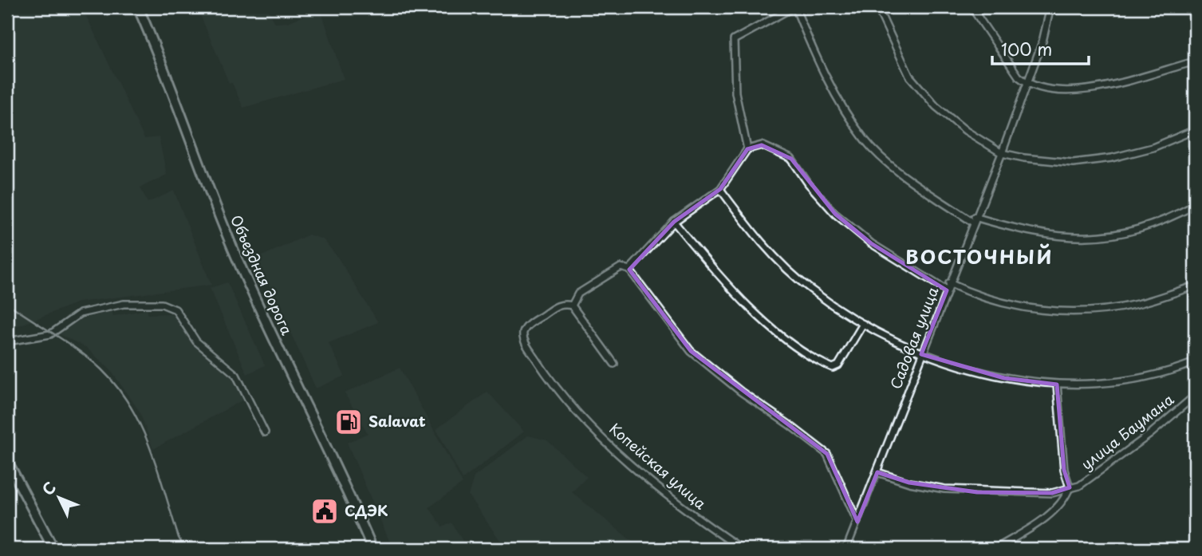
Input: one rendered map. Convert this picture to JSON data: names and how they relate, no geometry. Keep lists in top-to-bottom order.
{
  "streets": {
    "main road": ["Объездная дорога"],
    "street": ["Садовая улица", "улица Баумана", "Копейская улица"]
  },
  "crossings": [
    ["Садовая улица", "улица Баумана"]
  ],
  "districts": ["ВОСТОЧНЫЙ"],
  "places": {
    "fuel station": ["Salavat"],
    "public building": ["СДЭК"]
  },
  "scale_bar": "100 m",
  "north": "top left"
}
